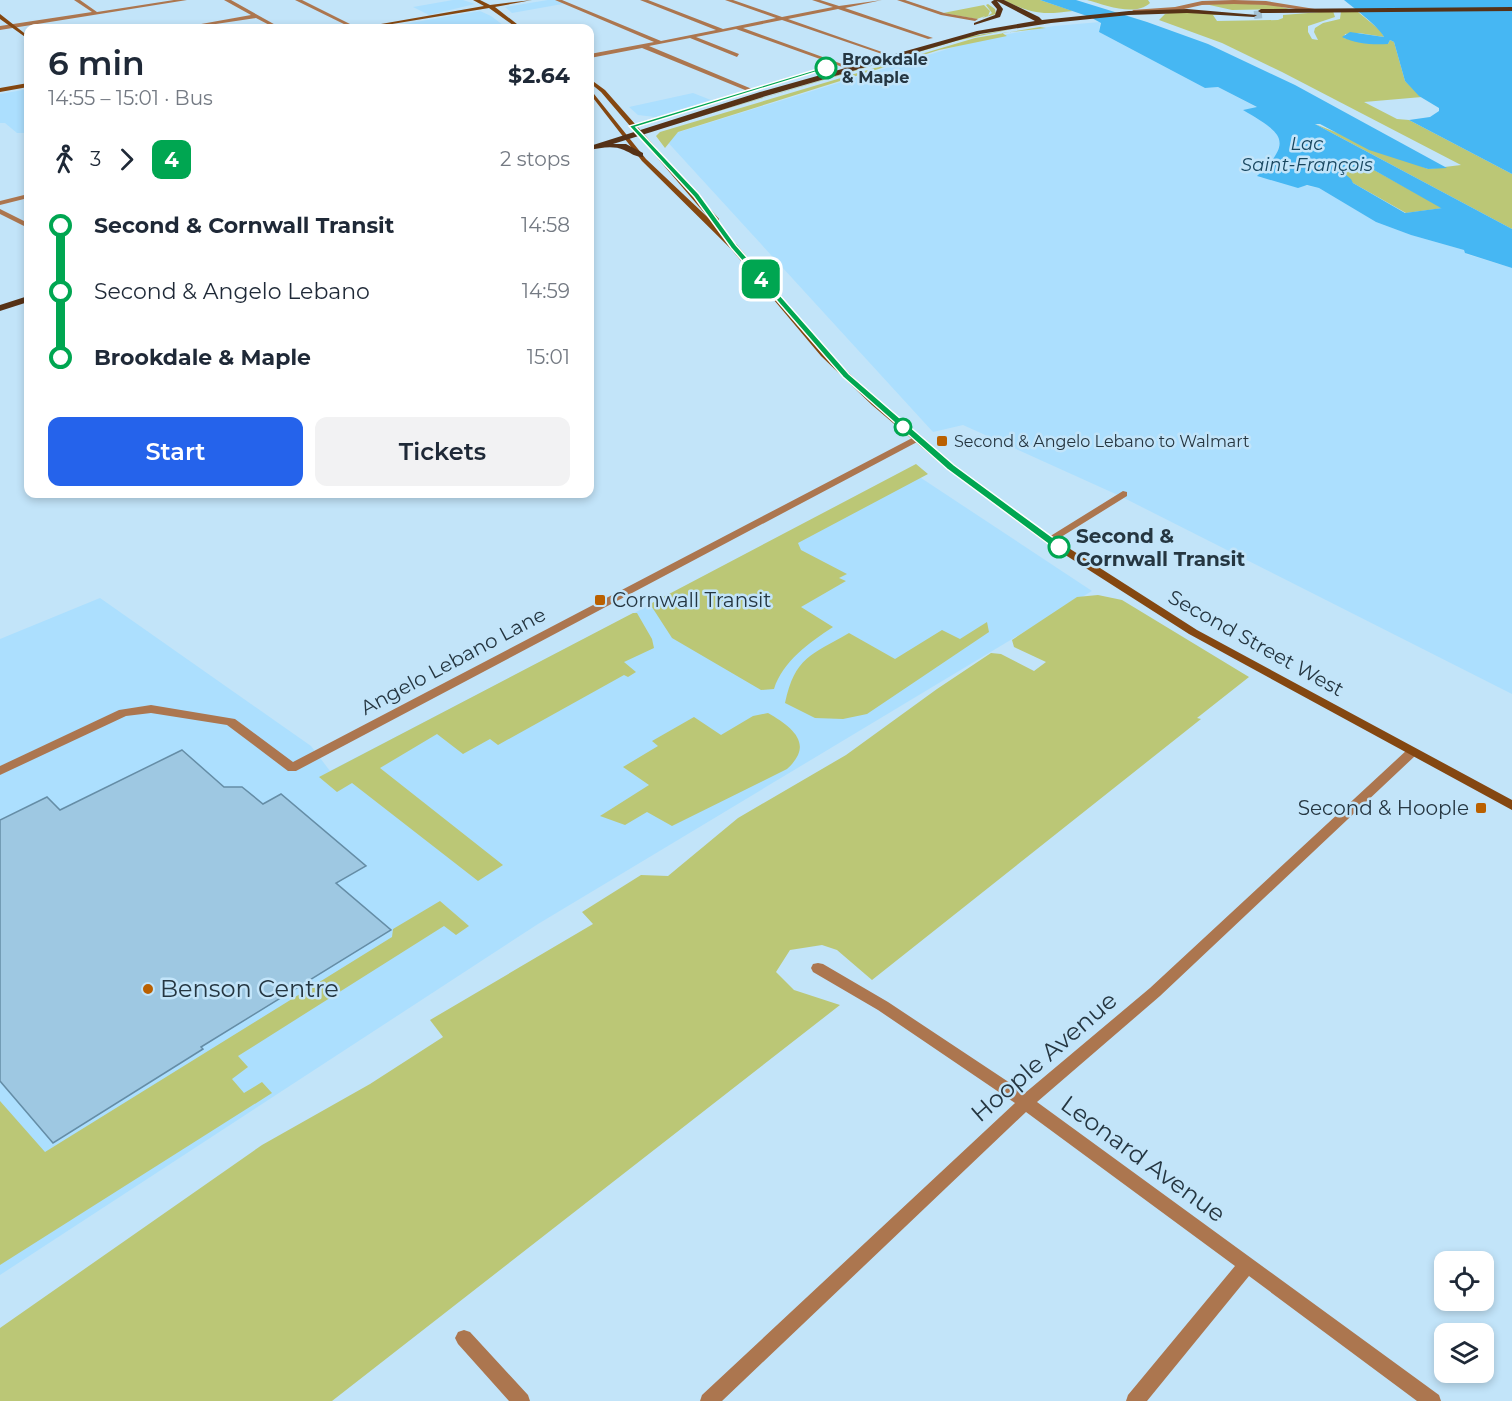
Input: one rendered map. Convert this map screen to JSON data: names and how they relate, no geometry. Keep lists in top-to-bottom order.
{
  "streets": {
    "main road": ["Second Street West"],
    "street": ["Angelo Lebano Lane", "Hoople Avenue", "Leonard Avenue"]
  },
  "crossings": [
    ["Second Street West", "Angelo Lebano Lane"],
    ["Second Street West", "Hoople Avenue"],
    ["Hoople Avenue", "Leonard Avenue"]
  ],
  "water": ["Lac Saint-François"],
  "places": {
    "other": ["Brookdale & Maple", "Second & Cornwall Transit", "Benson Centre"],
    "transit": ["Second & Angelo Lebano to Walmart", "Cornwall Transit", "Second & Hoople"]
  },
  "lines": ["bus line 4"],
  "page": {
    "on_map": "4",
    "heading": ["6 min", "14:55 – 15:01 · Bus", "$2.64"],
    "legs": ["3", "4", "2 stops"],
    "list": [
      {
        "name": "Second & Cornwall Transit",
        "value": "14:58"
      },
      {
        "name": "Second & Angelo Lebano",
        "value": "14:59"
      },
      {
        "name": "Brookdale & Maple",
        "value": "15:01"
      }
    ],
    "buttons": ["Start", "Tickets"]
  }
}
